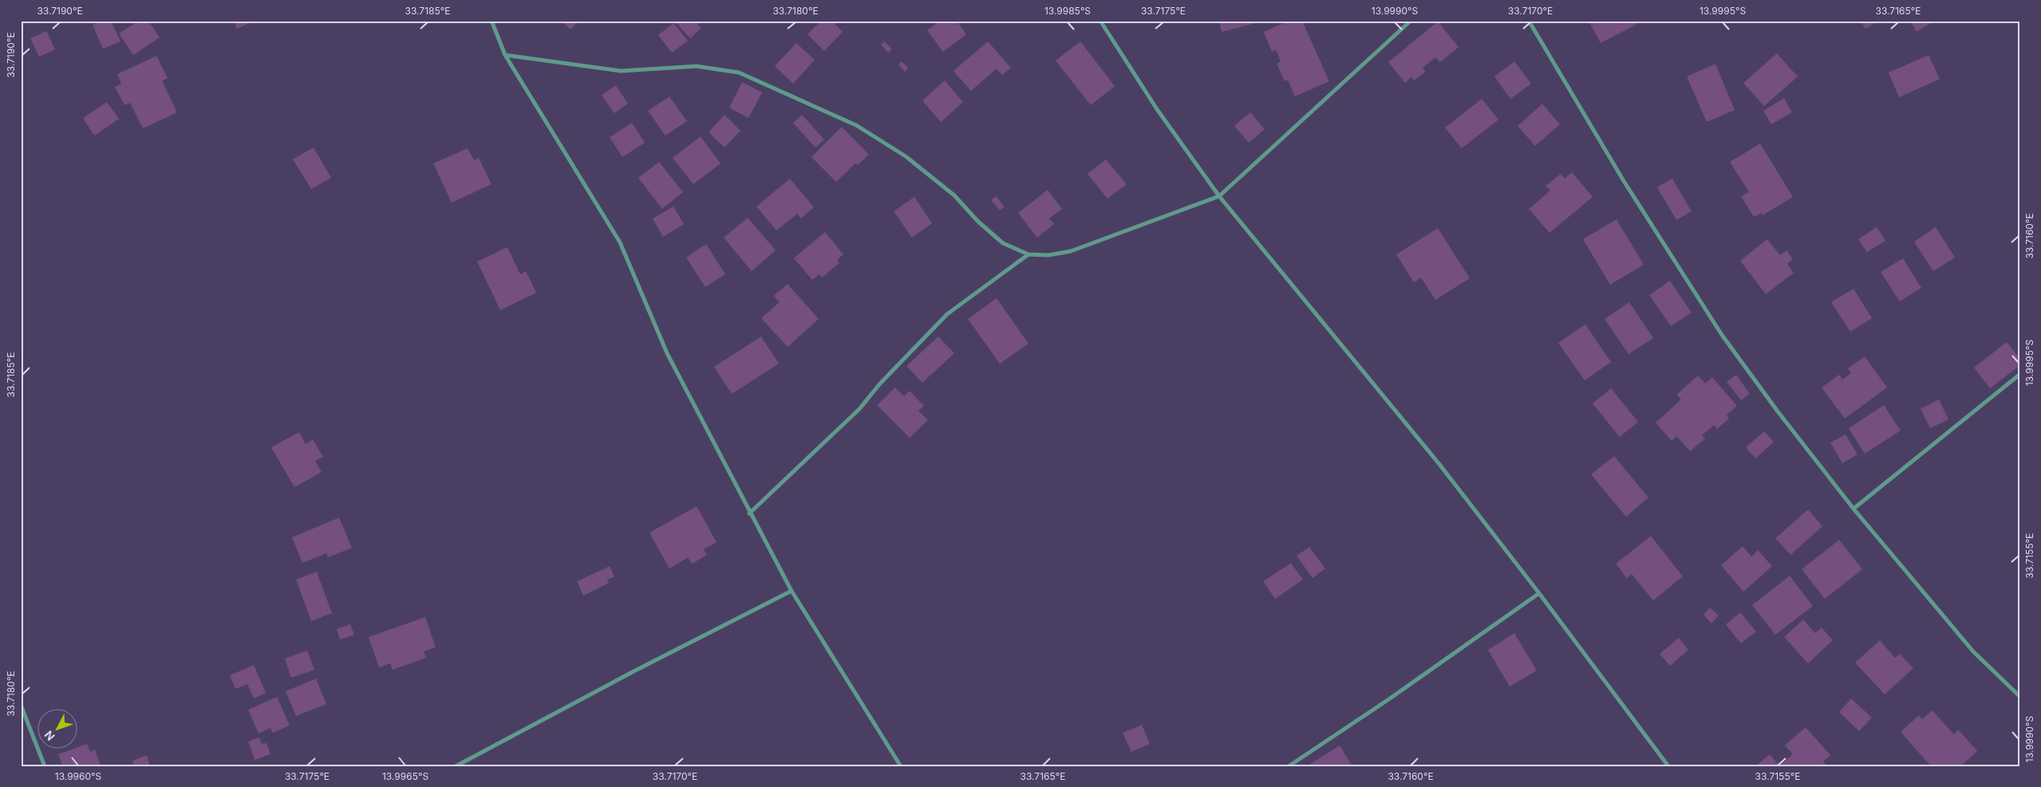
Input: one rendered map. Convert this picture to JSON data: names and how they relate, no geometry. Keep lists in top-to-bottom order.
{
  "north": "bottom left",
  "coordinates": [
    "33.7190°E",
    "33.7185°E",
    "33.7180°E",
    "13.9985°S",
    "33.7175°E",
    "13.9990°S",
    "33.7170°E",
    "13.9995°S",
    "33.7165°E",
    "33.7160°E",
    "33.7155°E",
    "13.9960°S",
    "13.9965°S"
  ]
}
